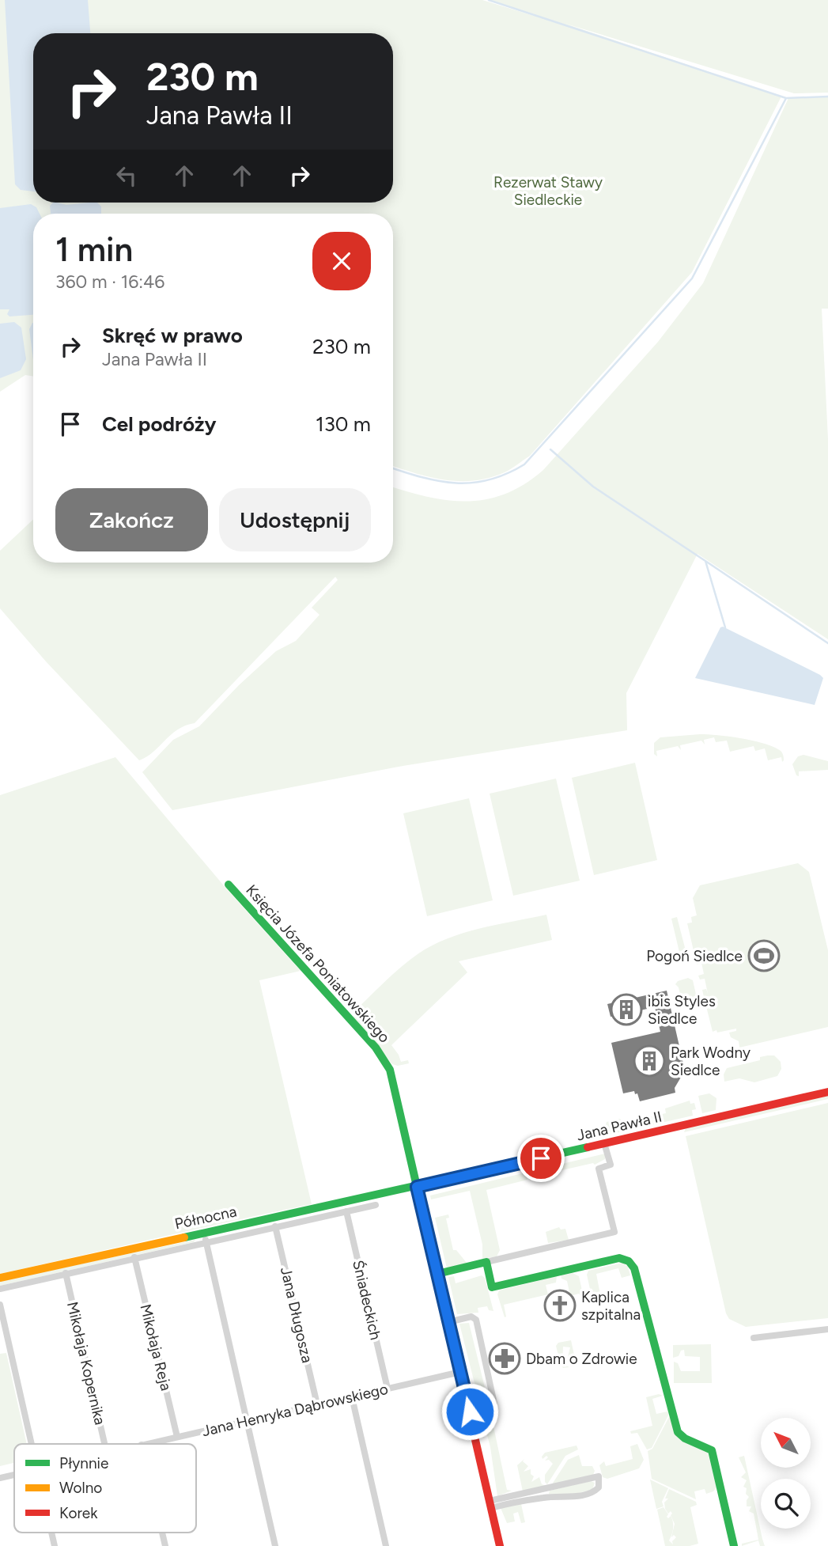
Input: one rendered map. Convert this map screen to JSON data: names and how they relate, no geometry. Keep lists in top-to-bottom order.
{
  "streets": {
    "street": [
      "Księcia Józefa Poniatowskiego",
      "Jana Pawła II",
      "Północna",
      "Śniadeckich",
      "Jana Długosza",
      "Mikołaja Reja",
      "Mikołaja Kopernika",
      "Jana Henryka Dąbrowskiego"
    ]
  },
  "crossings": [
    ["Księcia Józefa Poniatowskiego", "Jana Pawła II"],
    ["Księcia Józefa Poniatowskiego", "Północna"],
    ["Księcia Józefa Poniatowskiego", "Jana Henryka Dąbrowskiego"],
    ["Jana Pawła II", "Północna"],
    ["Północna", "Śniadeckich"],
    ["Północna", "Jana Długosza"],
    ["Północna", "Mikołaja Reja"],
    ["Północna", "Mikołaja Kopernika"],
    ["Śniadeckich", "Jana Henryka Dąbrowskiego"],
    ["Jana Długosza", "Jana Henryka Dąbrowskiego"],
    ["Mikołaja Reja", "Jana Henryka Dąbrowskiego"]
  ],
  "parks": ["Rezerwat Stawy Siedleckie"],
  "places": {
    "sports": ["Pogoń Siedlce"],
    "building": ["ibis Styles Siedlce", "Park Wodny Siedlce"],
    "church": ["Kaplica szpitalna"],
    "pharmacy": ["Dbam o Zdrowie"]
  },
  "legend": ["Płynnie", "Wolno", "Korek"],
  "north": "top left",
  "page": {
    "turn": ["230 m", "Jana Pawła II"],
    "heading": ["1 min", "360 m · 16:46"],
    "list": [
      {
        "name": "Skręć w prawo",
        "note": "Jana Pawła II",
        "value": "230 m"
      },
      {
        "name": "Cel podróży",
        "value": "130 m"
      }
    ],
    "buttons": ["Zakończ", "Udostępnij"]
  }
}
